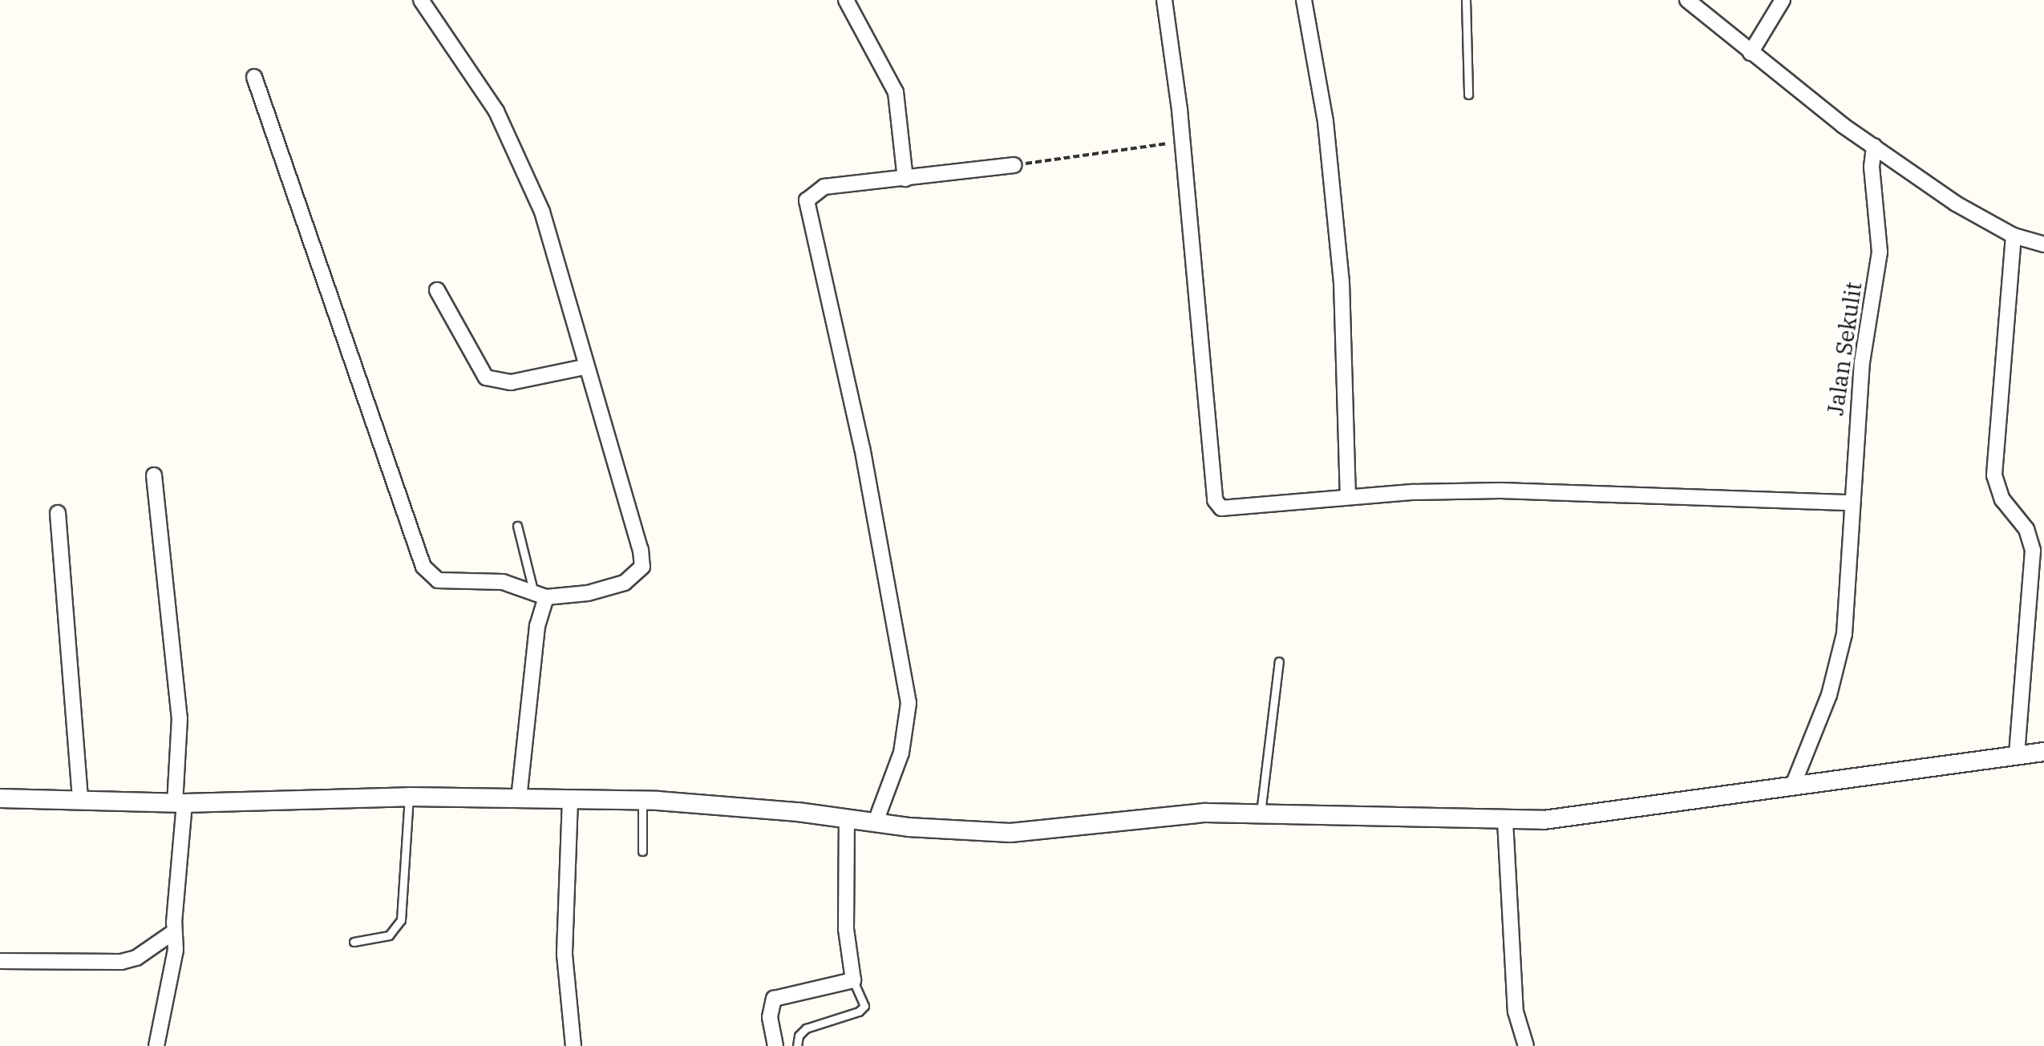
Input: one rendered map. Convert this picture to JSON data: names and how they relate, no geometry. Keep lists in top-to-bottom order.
{
  "streets": {
    "street": ["Jalan Sekulit"]
  }
}
